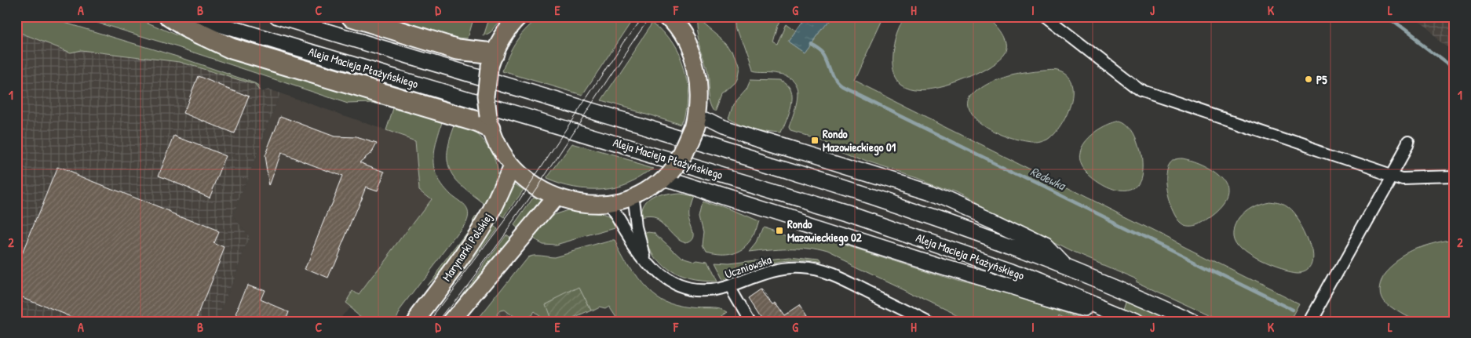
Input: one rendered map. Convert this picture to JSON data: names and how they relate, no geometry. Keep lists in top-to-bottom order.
{
  "streets": {
    "main road": ["Aleja Macieja Płażyńskiego", "Marynarki Polskiej"],
    "street": ["Uczniowska"]
  },
  "water": ["Redewka"],
  "places": {
    "other": ["P5"],
    "transit": ["Rondo Mazowieckiego 01", "Rondo Mazowieckiego 02"]
  },
  "grid": {
    "columns": [
      "A",
      "B",
      "C",
      "D",
      "E",
      "F",
      "G",
      "H",
      "I",
      "J",
      "K",
      "L"
    ],
    "rows": ["1", "2"]
  }
}
